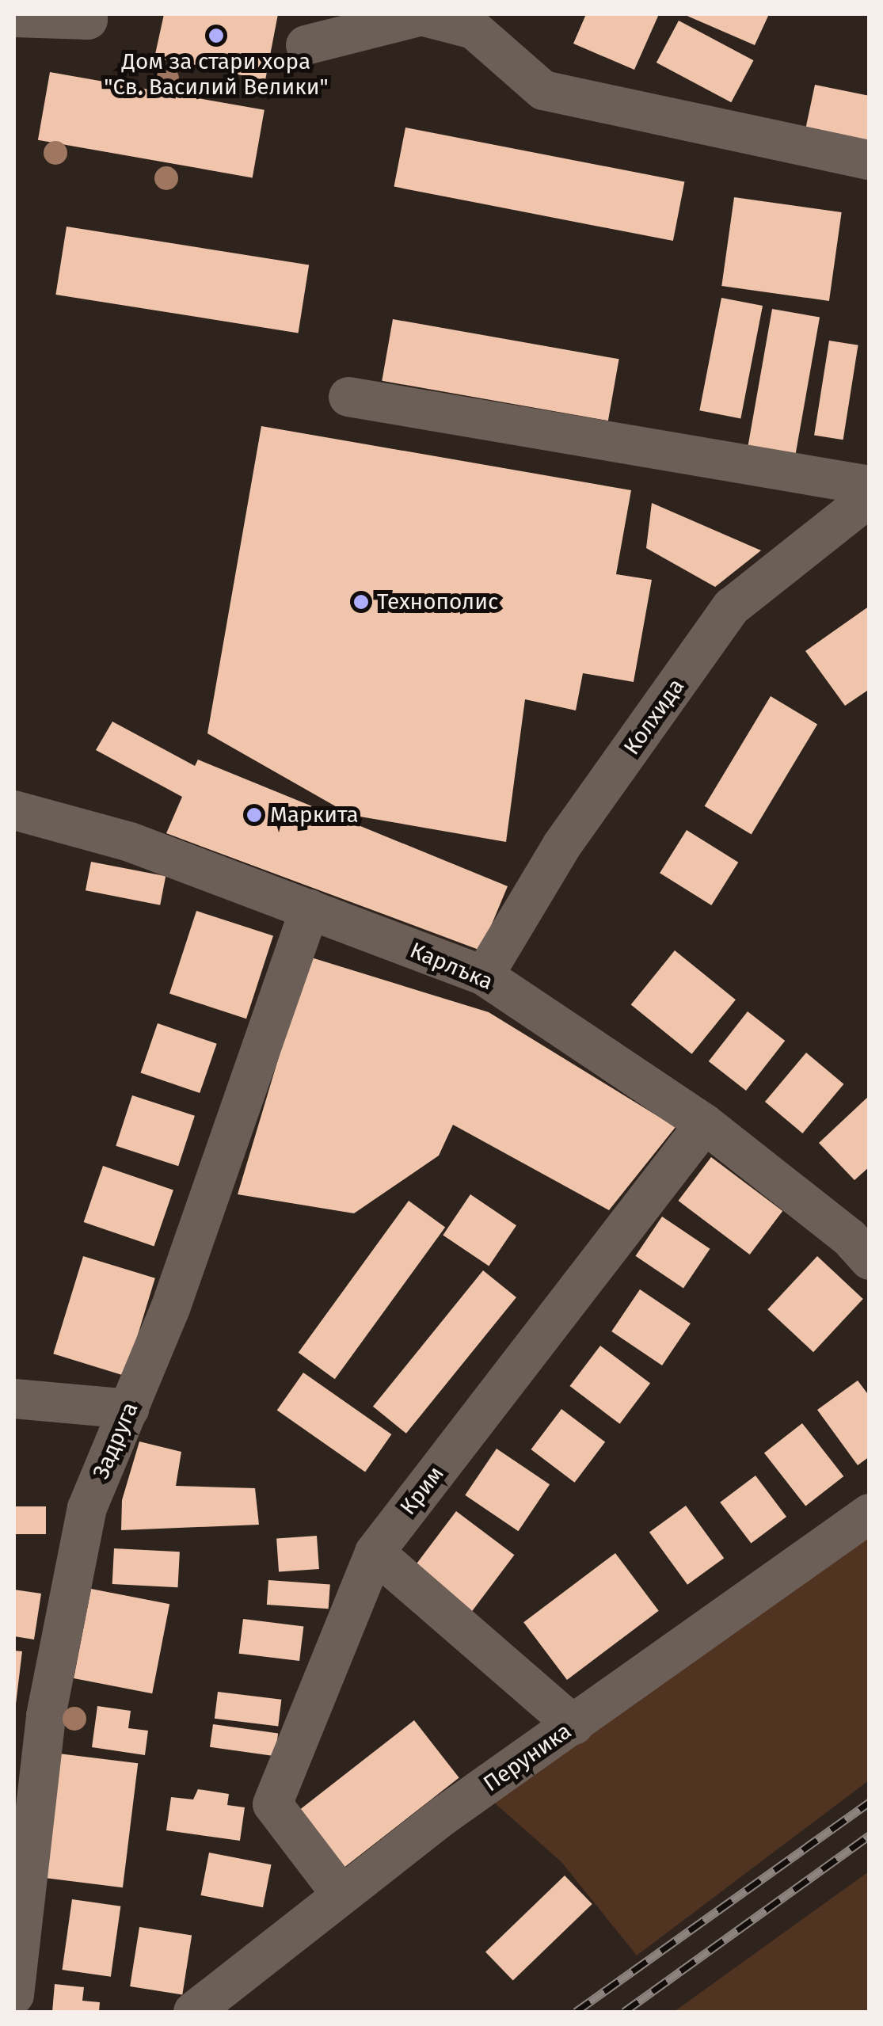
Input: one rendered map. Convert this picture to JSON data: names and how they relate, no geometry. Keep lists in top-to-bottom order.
{
  "streets": {
    "street": [
      "Колхида",
      "Карлъка",
      "Задруга",
      "Крим",
      "Перуника"
    ]
  },
  "crossings": [
    ["Колхида", "Карлъка"],
    ["Карлъка", "Задруга"],
    ["Карлъка", "Крим"],
    ["Крим", "Перуника"]
  ],
  "places": ["Дом за стари хора \"Св. Василий Велики\"", "Технополис", "Маркита"]
}
